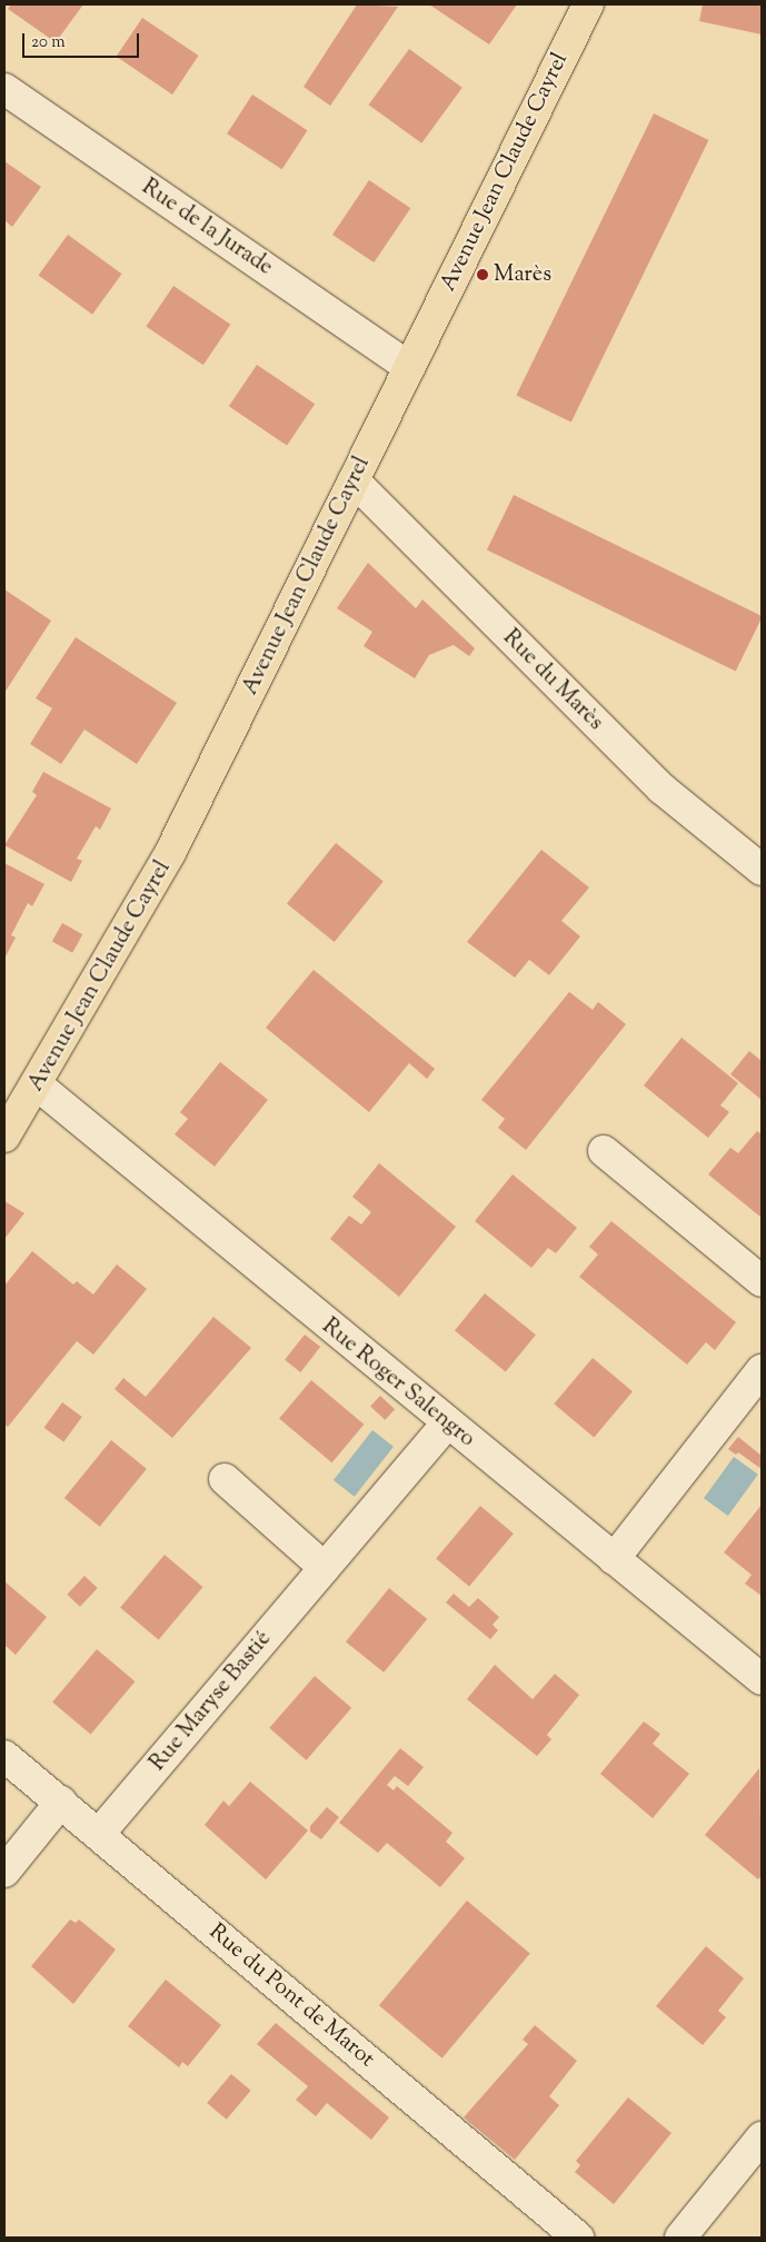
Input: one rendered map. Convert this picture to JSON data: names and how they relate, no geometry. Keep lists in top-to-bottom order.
{
  "streets": {
    "main road": ["Avenue Jean Claude Cayrel"],
    "street": [
      "Rue de la Jurade",
      "Rue du Marès",
      "Rue Roger Salengro",
      "Rue Maryse Bastié",
      "Rue du Pont de Marot"
    ]
  },
  "crossings": [
    ["Avenue Jean Claude Cayrel", "Rue de la Jurade"],
    ["Avenue Jean Claude Cayrel", "Rue du Marès"],
    ["Avenue Jean Claude Cayrel", "Rue Roger Salengro"],
    ["Rue Roger Salengro", "Rue Maryse Bastié"],
    ["Rue Maryse Bastié", "Rue du Pont de Marot"]
  ],
  "places": ["Marès"],
  "scale_bar": "20 m"
}
